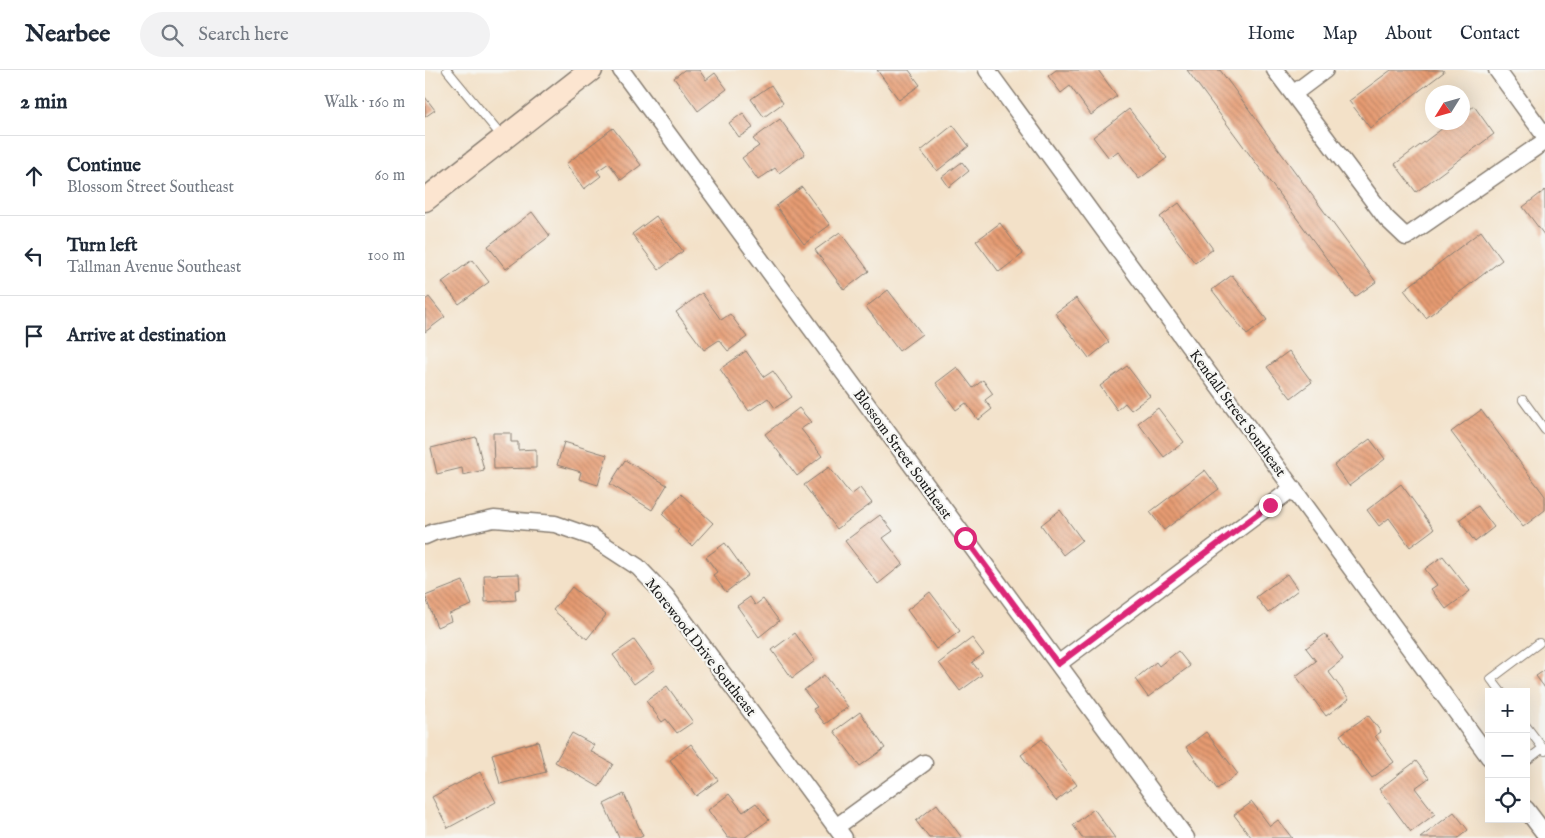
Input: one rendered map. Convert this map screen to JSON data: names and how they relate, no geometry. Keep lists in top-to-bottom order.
{
  "streets": {
    "street": ["Kendall Street Southeast", "Blossom Street Southeast", "Morewood Drive Southeast"]
  },
  "north": "bottom left",
  "page": {
    "header": "Nearbee",
    "search": "Search here",
    "nav": [
      "Home",
      "Map",
      "About",
      "Contact"
    ],
    "heading": ["2 min", "Walk · 160 m"],
    "list": [
      ["Continue", "Blossom Street Southeast", "60 m"],
      ["Turn left", "Tallman Avenue Southeast", "100 m"],
      "Arrive at destination"
    ],
    "map_buttons": ["+", "−"]
  }
}
